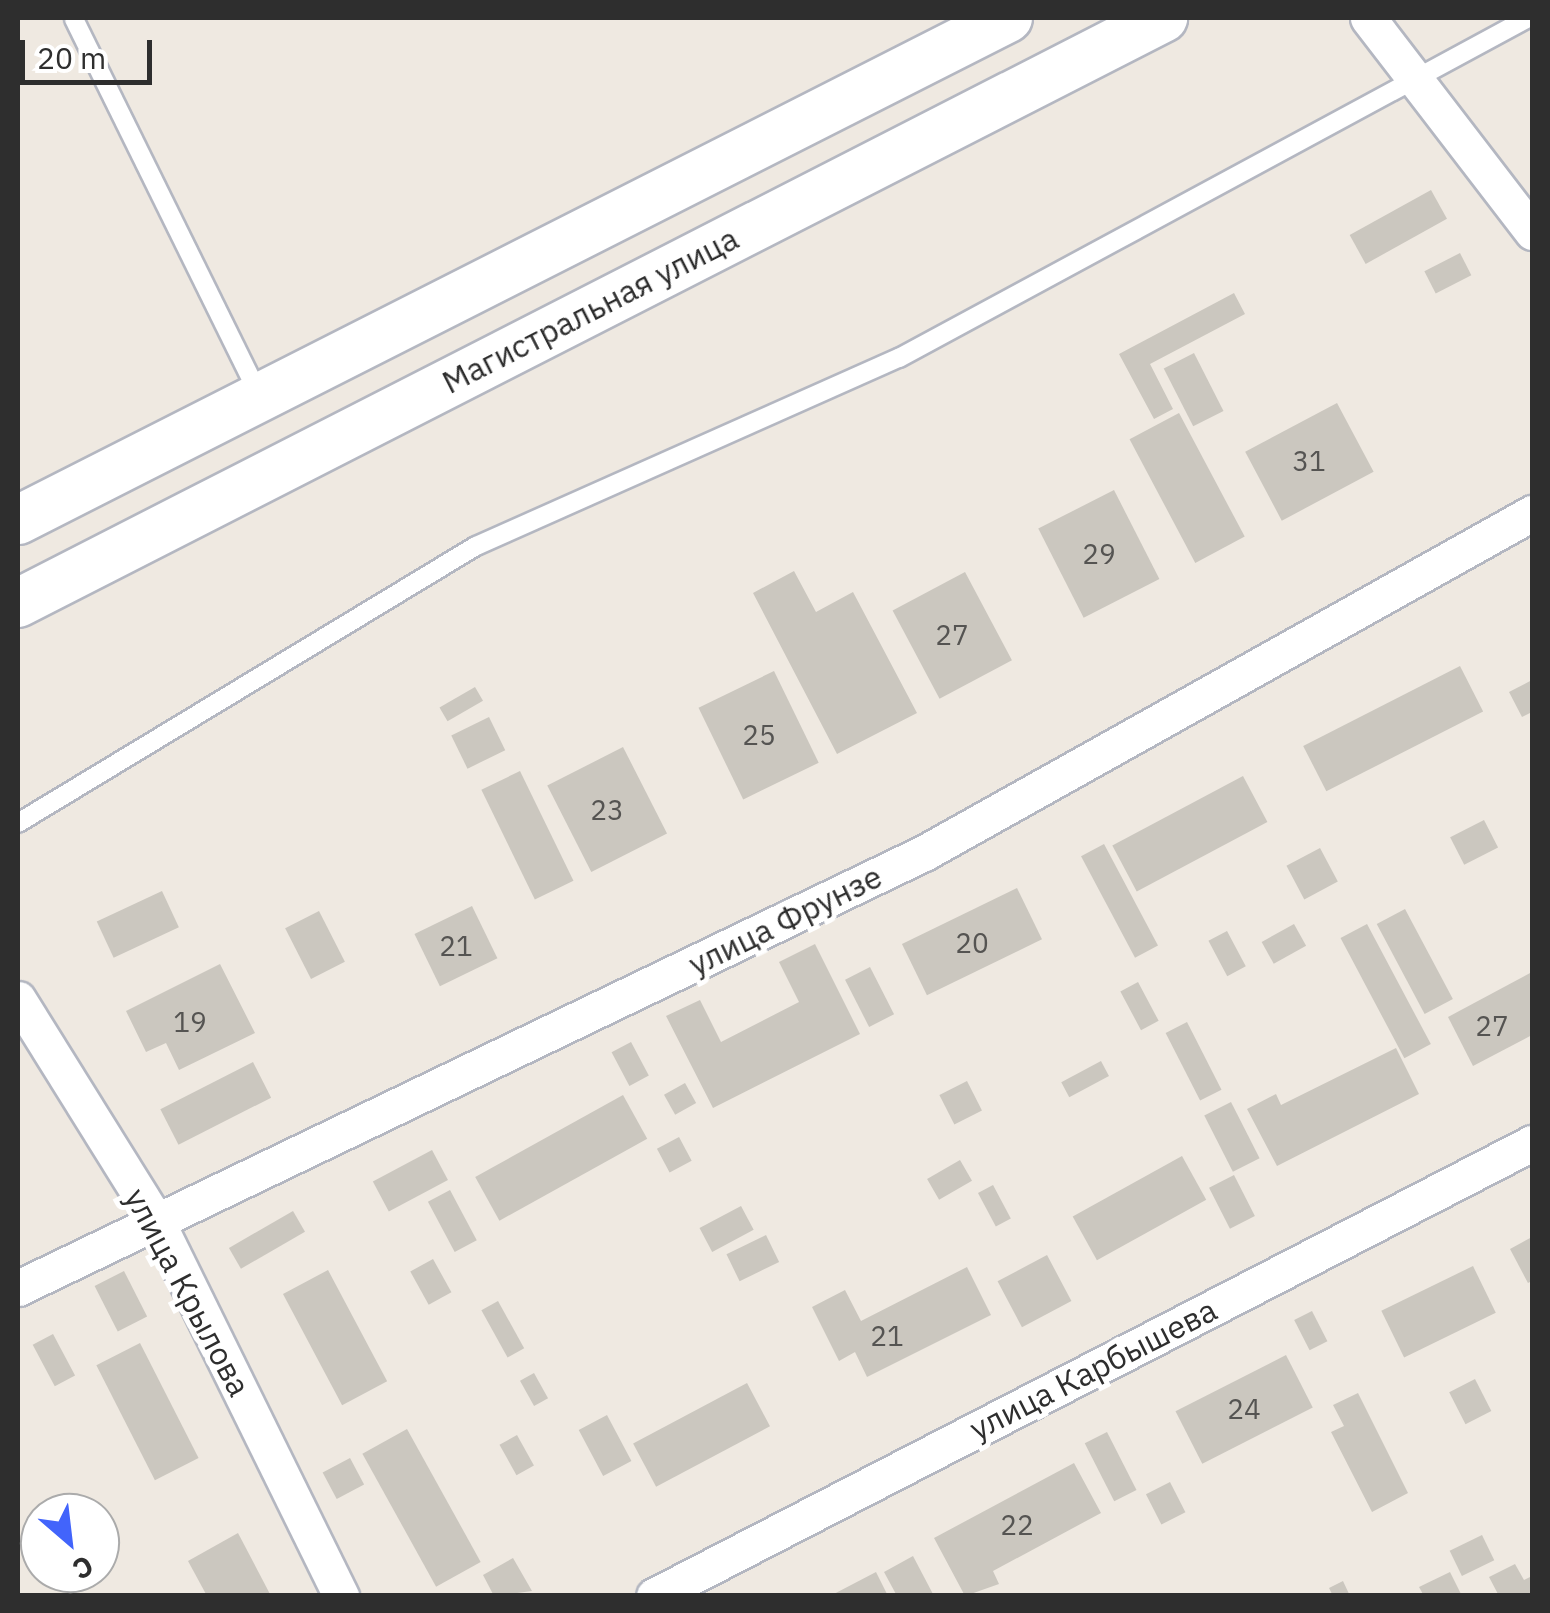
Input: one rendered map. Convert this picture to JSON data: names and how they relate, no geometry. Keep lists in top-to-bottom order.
{
  "streets": {
    "main road": ["Магистральная улица"],
    "street": ["улица Фрунзе", "улица Крылова", "улица Карбышева"]
  },
  "crossings": [
    ["улица Фрунзе", "улица Крылова"]
  ],
  "house_numbers": [
    "31",
    "29",
    "27",
    "25",
    "23",
    "20",
    "21",
    "19",
    "27",
    "21",
    "24",
    "22"
  ],
  "scale_bar": "20 m",
  "north": "bottom right"
}
